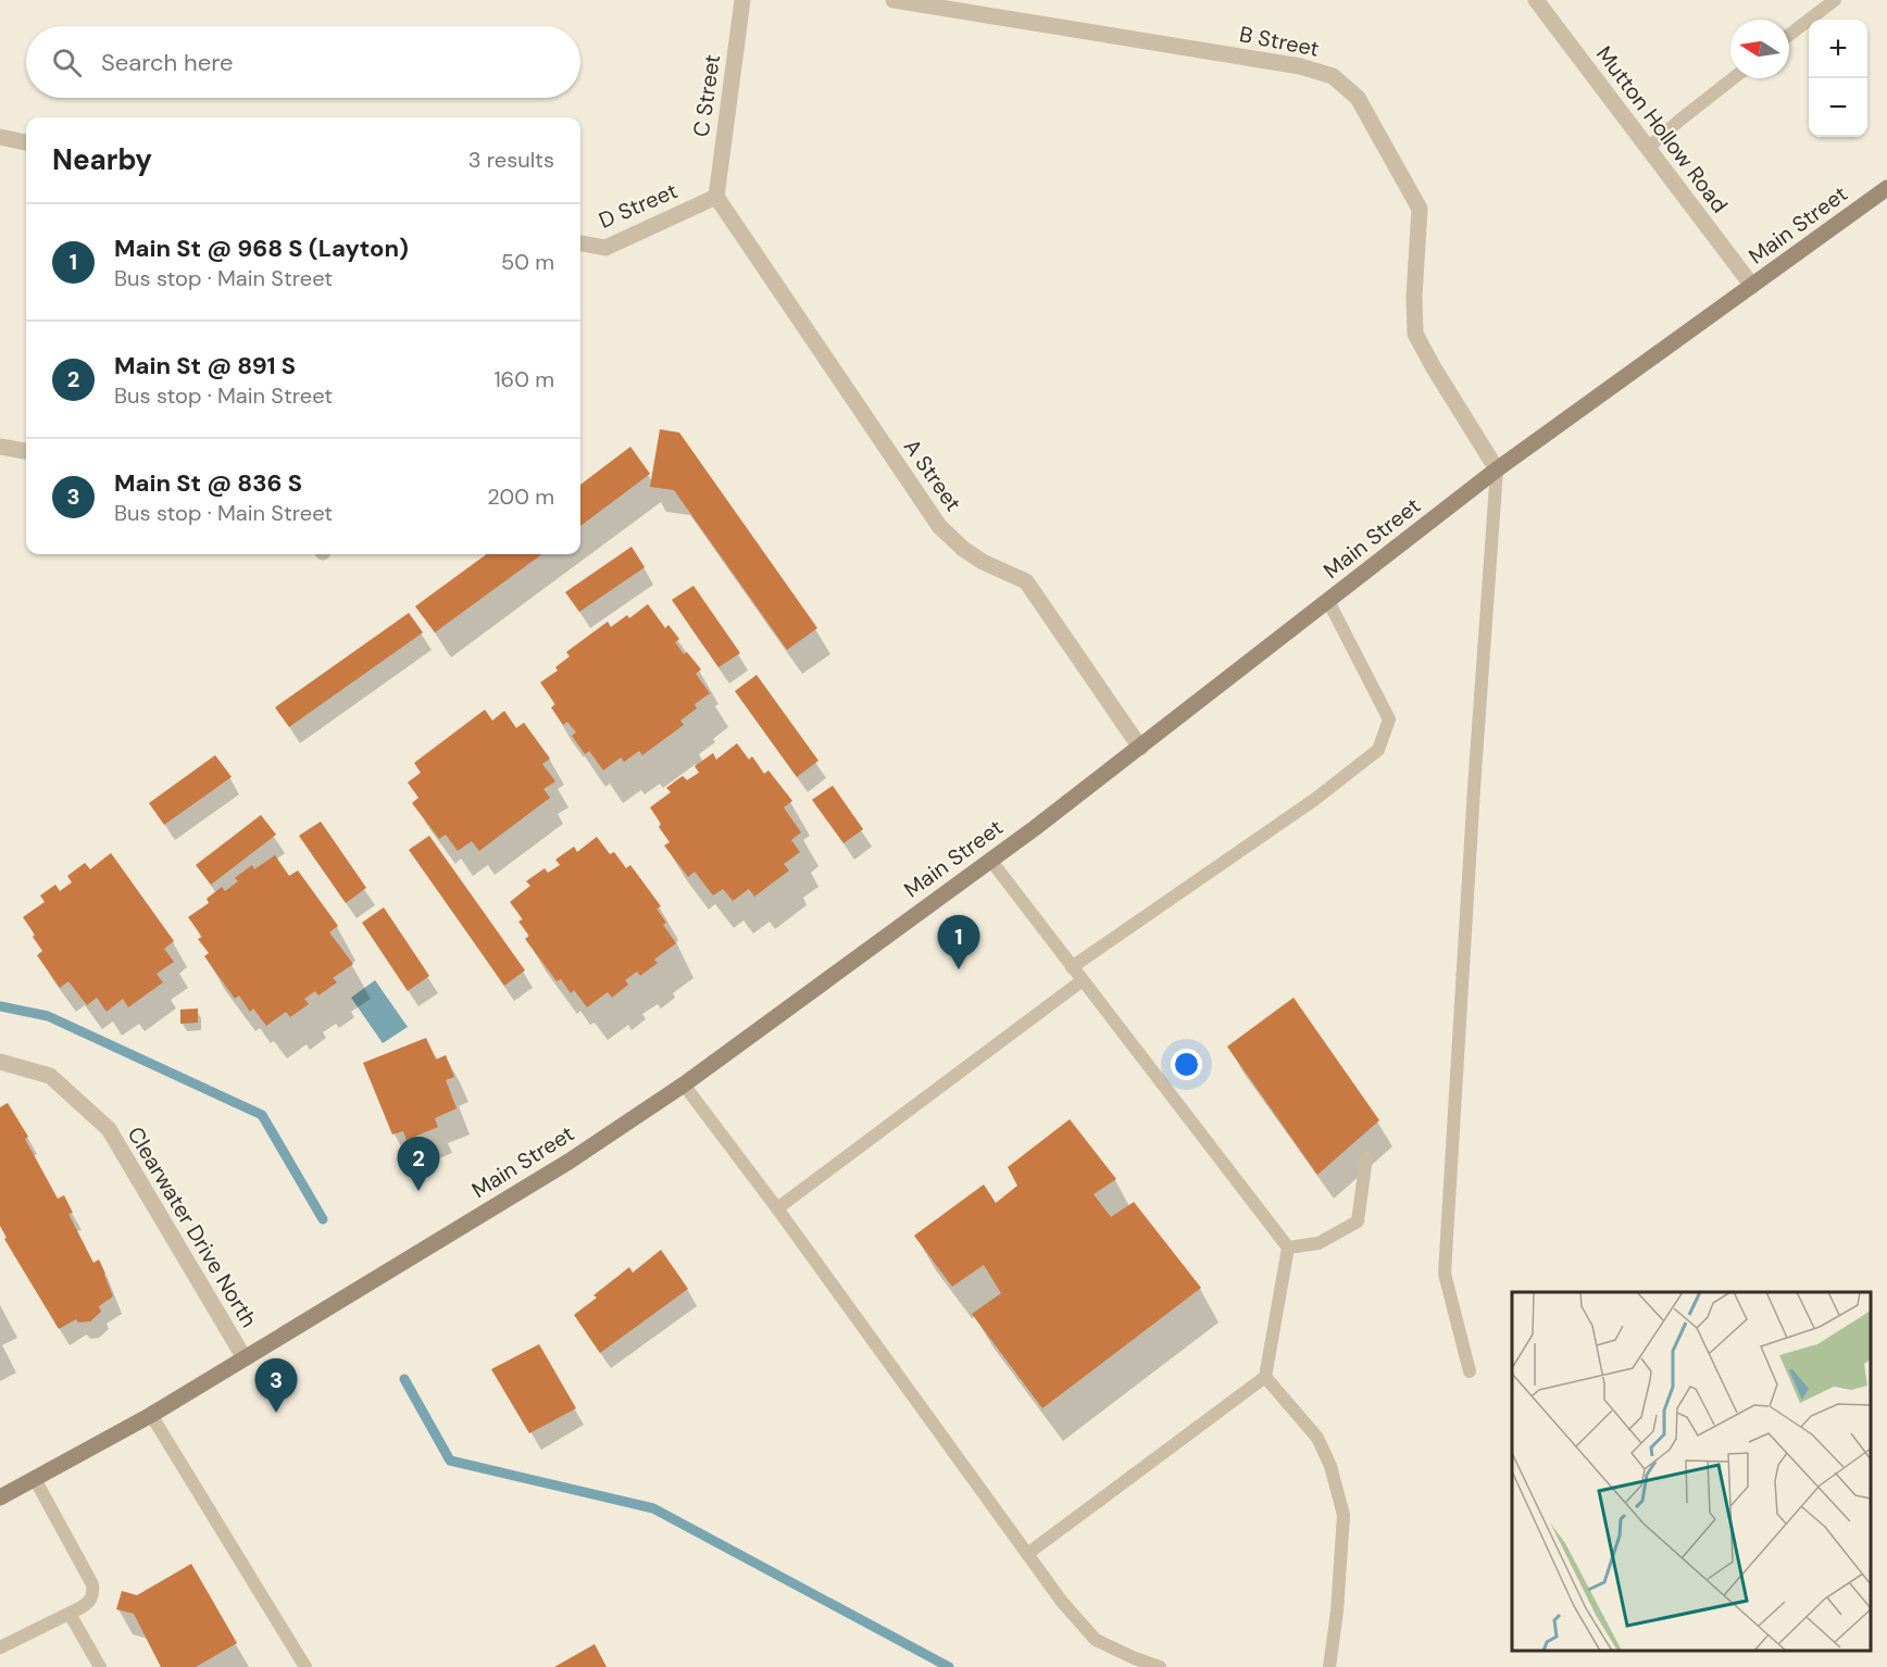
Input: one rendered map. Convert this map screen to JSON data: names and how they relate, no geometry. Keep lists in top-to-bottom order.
{
  "streets": {
    "main road": ["Main Street"],
    "street": [
      "B Street",
      "C Street",
      "Mutton Hollow Road",
      "D Street",
      "A Street",
      "Clearwater Drive North"
    ]
  },
  "crossings": [
    ["B Street", "Main Street"],
    ["C Street", "D Street"],
    ["C Street", "A Street"],
    ["Mutton Hollow Road", "Main Street"],
    ["D Street", "A Street"],
    ["Main Street", "A Street"],
    ["Main Street", "Clearwater Drive North"]
  ],
  "north": "left",
  "page": {
    "map_buttons": ["+", "−"],
    "search": "Search here",
    "heading": ["Nearby", "3 results"],
    "list": [
      {
        "mark": "1",
        "name": "Main St @ 968 S (Layton)",
        "note": "Bus stop · Main Street",
        "value": "50 m"
      },
      {
        "mark": "2",
        "name": "Main St @ 891 S",
        "note": "Bus stop · Main Street",
        "value": "160 m"
      },
      {
        "mark": "3",
        "name": "Main St @ 836 S",
        "note": "Bus stop · Main Street",
        "value": "200 m"
      }
    ],
    "pins": ["1", "2", "3"]
  }
}
